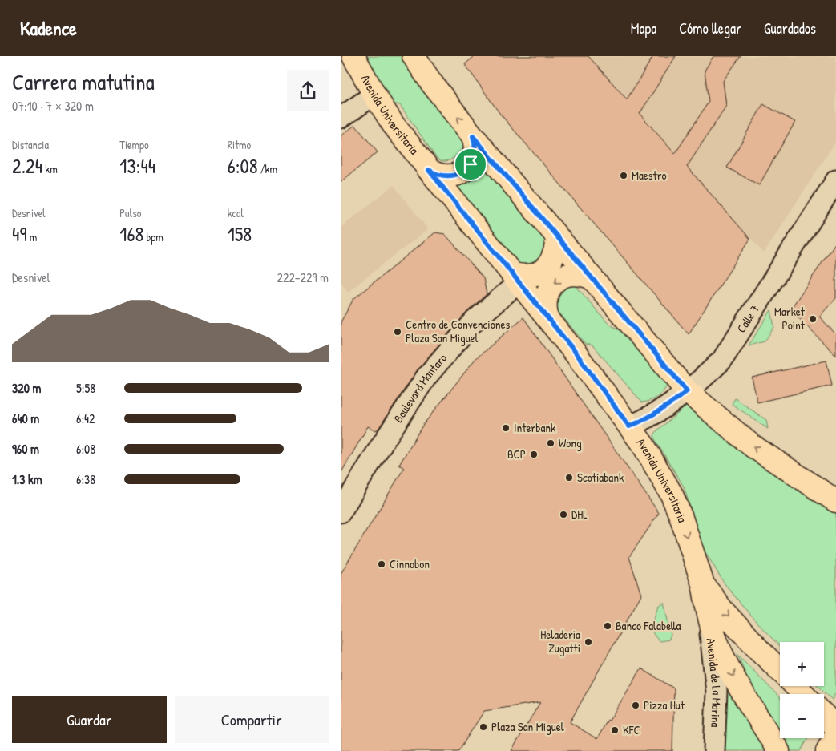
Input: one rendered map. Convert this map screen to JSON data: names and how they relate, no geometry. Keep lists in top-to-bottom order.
{
  "streets": {
    "main road": ["Avenida Universitaria"],
    "street": ["Calle 7", "Boulevard Mantaro", "Avenida de La Marina"]
  },
  "crossings": [
    ["Avenida Universitaria", "Calle 7"],
    ["Avenida Universitaria", "Boulevard Mantaro"]
  ],
  "places": [
    "Maestro",
    "Market Point",
    "Centro de Convenciones Plaza San Miguel",
    "Interbank",
    "Wong",
    "BCP",
    "Scotiabank",
    "DHL",
    "Cinnabon",
    "Banco Falabella",
    "Heladeria Zugatti",
    "Pizza Hut",
    "Plaza San Miguel",
    "KFC"
  ],
  "page": {
    "header": "Kadence",
    "nav": ["Mapa", "Cómo llegar", "Guardados"],
    "heading": ["Carrera matutina", "07:10 · 7 × 320 m"],
    "stats": [
      ["Distancia", "2.24 km"],
      ["Tiempo", "13:44"],
      ["Ritmo", "6:08 /km"],
      ["Desnivel", "49 m"],
      ["Pulso", "168 bpm"],
      ["kcal", "158"]
    ],
    "chart": ["Desnivel", "222–229 m"],
    "list": [
      {
        "name": "320 m",
        "note": "5:58"
      },
      {
        "name": "640 m",
        "note": "6:42"
      },
      {
        "name": "960 m",
        "note": "6:08"
      },
      {
        "name": "1.3 km",
        "note": "6:38"
      }
    ],
    "map_buttons": ["+", "−"],
    "buttons": ["Guardar", "Compartir"]
  }
}
